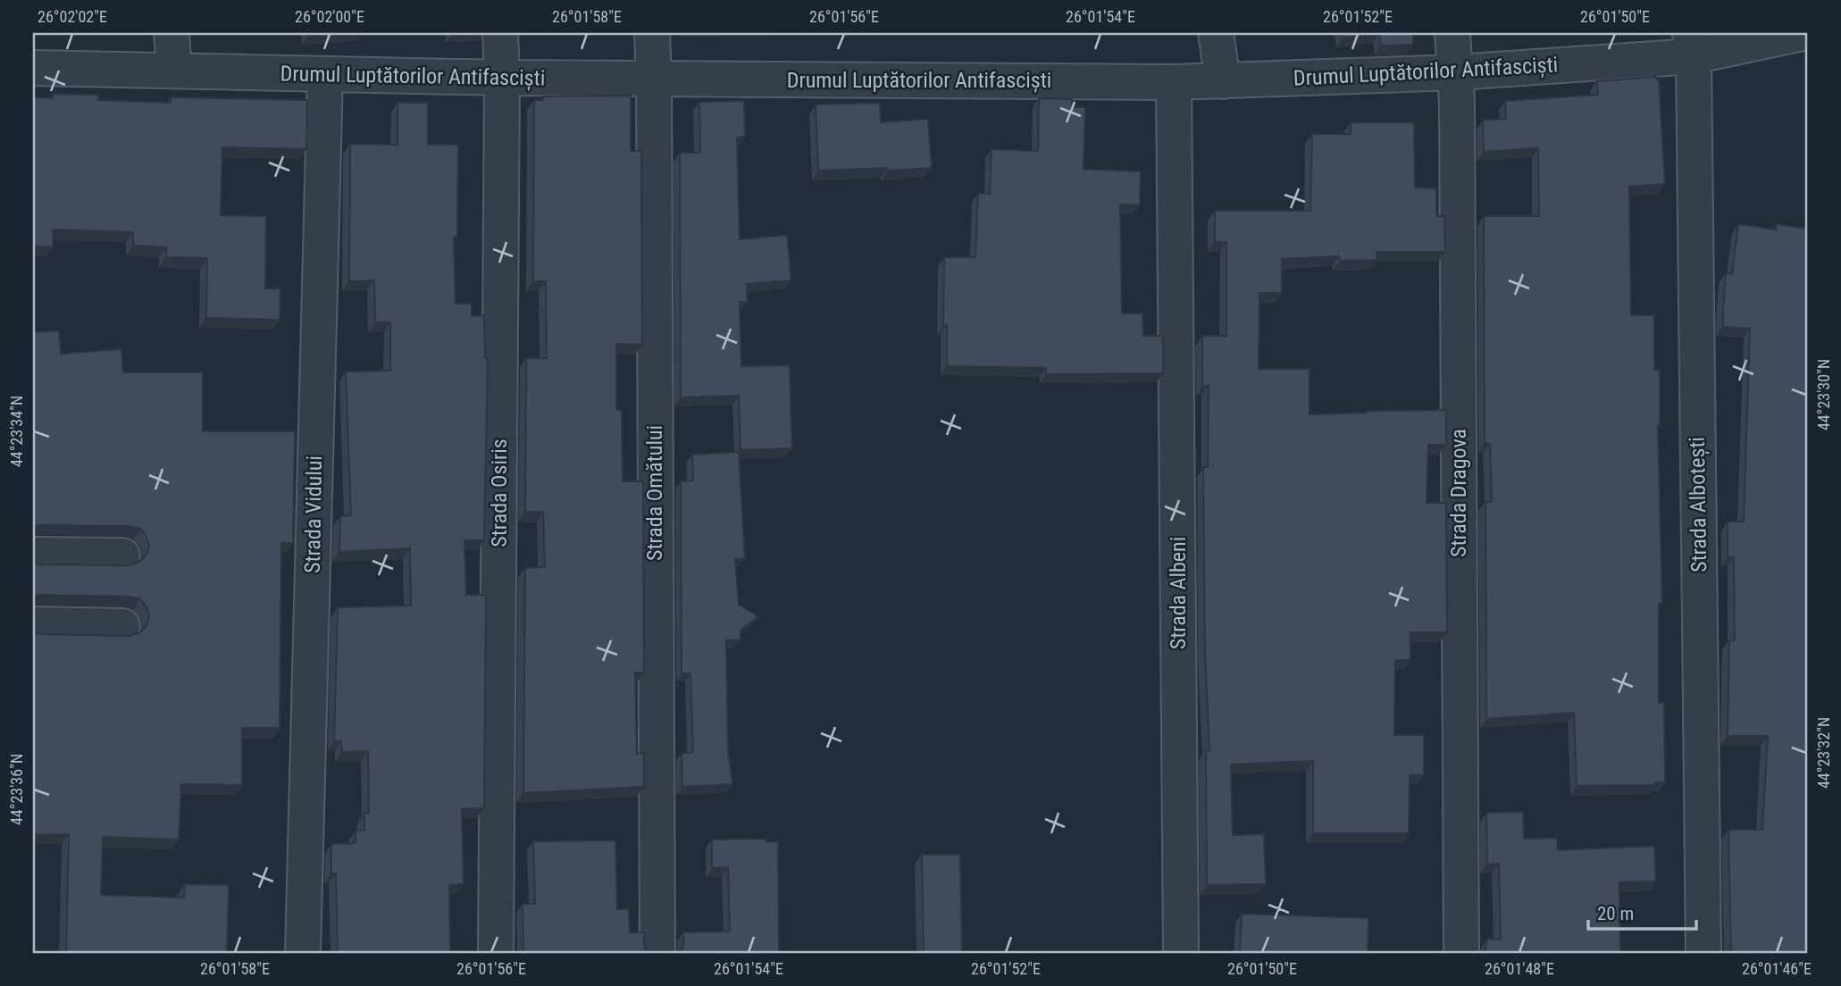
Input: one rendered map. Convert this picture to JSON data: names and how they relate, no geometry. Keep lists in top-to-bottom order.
{
  "streets": {
    "street": [
      "Drumul Luptătorilor Antifasciști",
      "Strada Osiris",
      "Strada Omătului",
      "Strada Dragova",
      "Strada Albotești",
      "Strada Vidului",
      "Strada Albeni"
    ]
  },
  "crossings": [
    ["Drumul Luptătorilor Antifasciști", "Strada Osiris"],
    ["Drumul Luptătorilor Antifasciști", "Strada Omătului"],
    ["Drumul Luptătorilor Antifasciști", "Strada Dragova"],
    ["Drumul Luptătorilor Antifasciști", "Strada Albotești"],
    ["Drumul Luptătorilor Antifasciști", "Strada Vidului"],
    ["Drumul Luptătorilor Antifasciști", "Strada Albeni"]
  ],
  "scale_bar": "20 m",
  "coordinates": [
    "26°02'02\"E",
    "26°02'00\"E",
    "26°01'58\"E",
    "26°01'56\"E",
    "26°01'54\"E",
    "26°01'52\"E",
    "26°01'50\"E",
    "44°23'30\"N",
    "44°23'34\"N",
    "44°23'32\"N",
    "44°23'36\"N",
    "26°01'48\"E",
    "26°01'46\"E"
  ]
}
